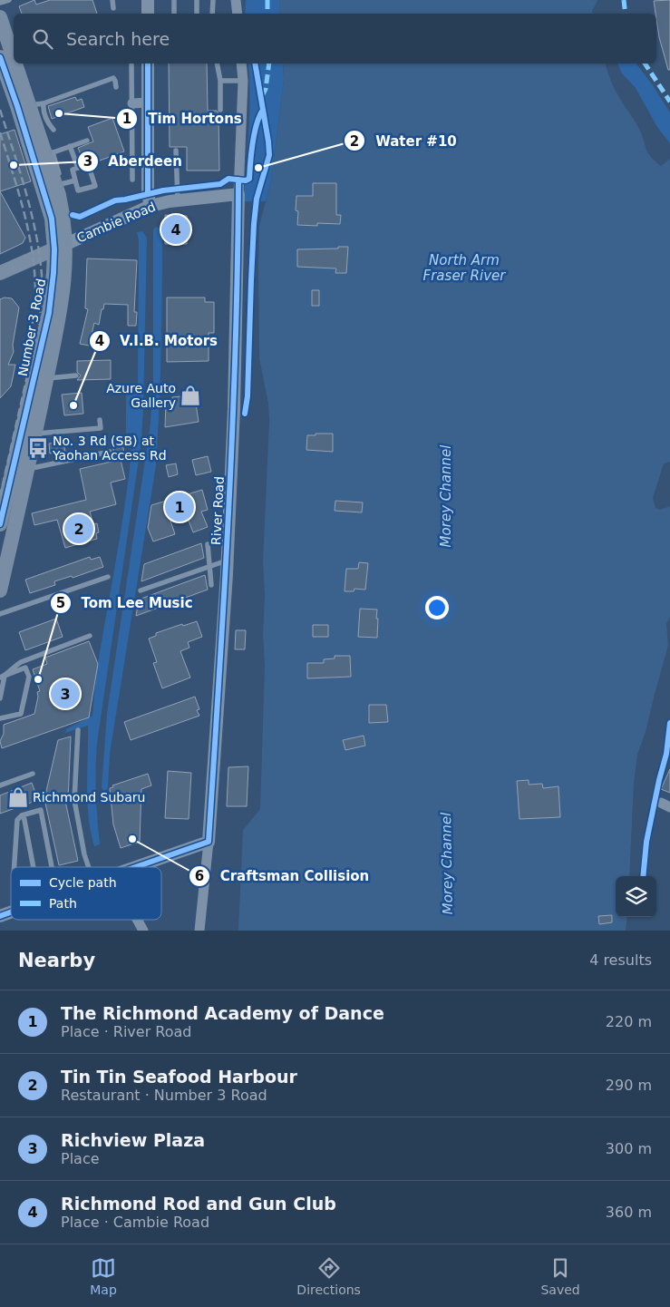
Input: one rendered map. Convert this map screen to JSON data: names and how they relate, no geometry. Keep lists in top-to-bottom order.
{
  "streets": {
    "main road": ["Cambie Road", "Number 3 Road"],
    "street": ["River Road"]
  },
  "crossings": [
    ["Cambie Road", "Number 3 Road"],
    ["Cambie Road", "River Road"]
  ],
  "water": ["North Arm Fraser River", "Morey Channel"],
  "places": {
    "other": [
      "Tim Hortons",
      "Aberdeen",
      "Water #10",
      "V.I.B. Motors",
      "Tom Lee Music",
      "Craftsman Collision"
    ],
    "shop": ["Azure Auto Gallery", "Richmond Subaru"],
    "bus stop": ["No. 3 Rd (SB) at Yaohan Access Rd"]
  },
  "legend": ["Cycle path", "Path"],
  "page": {
    "search": "Search here",
    "pins": [
      "4",
      "1",
      "2",
      "3"
    ],
    "heading": ["Nearby", "4 results"],
    "list": [
      {
        "mark": "1",
        "name": "The Richmond Academy of Dance",
        "note": "Place · River Road",
        "value": "220 m"
      },
      {
        "mark": "2",
        "name": "Tin Tin Seafood Harbour",
        "note": "Restaurant · Number 3 Road",
        "value": "290 m"
      },
      {
        "mark": "3",
        "name": "Richview Plaza",
        "note": "Place",
        "value": "300 m"
      },
      {
        "mark": "4",
        "name": "Richmond Rod and Gun Club",
        "note": "Place · Cambie Road",
        "value": "360 m"
      }
    ],
    "nav": ["Map", "Directions", "Saved"]
  }
}
